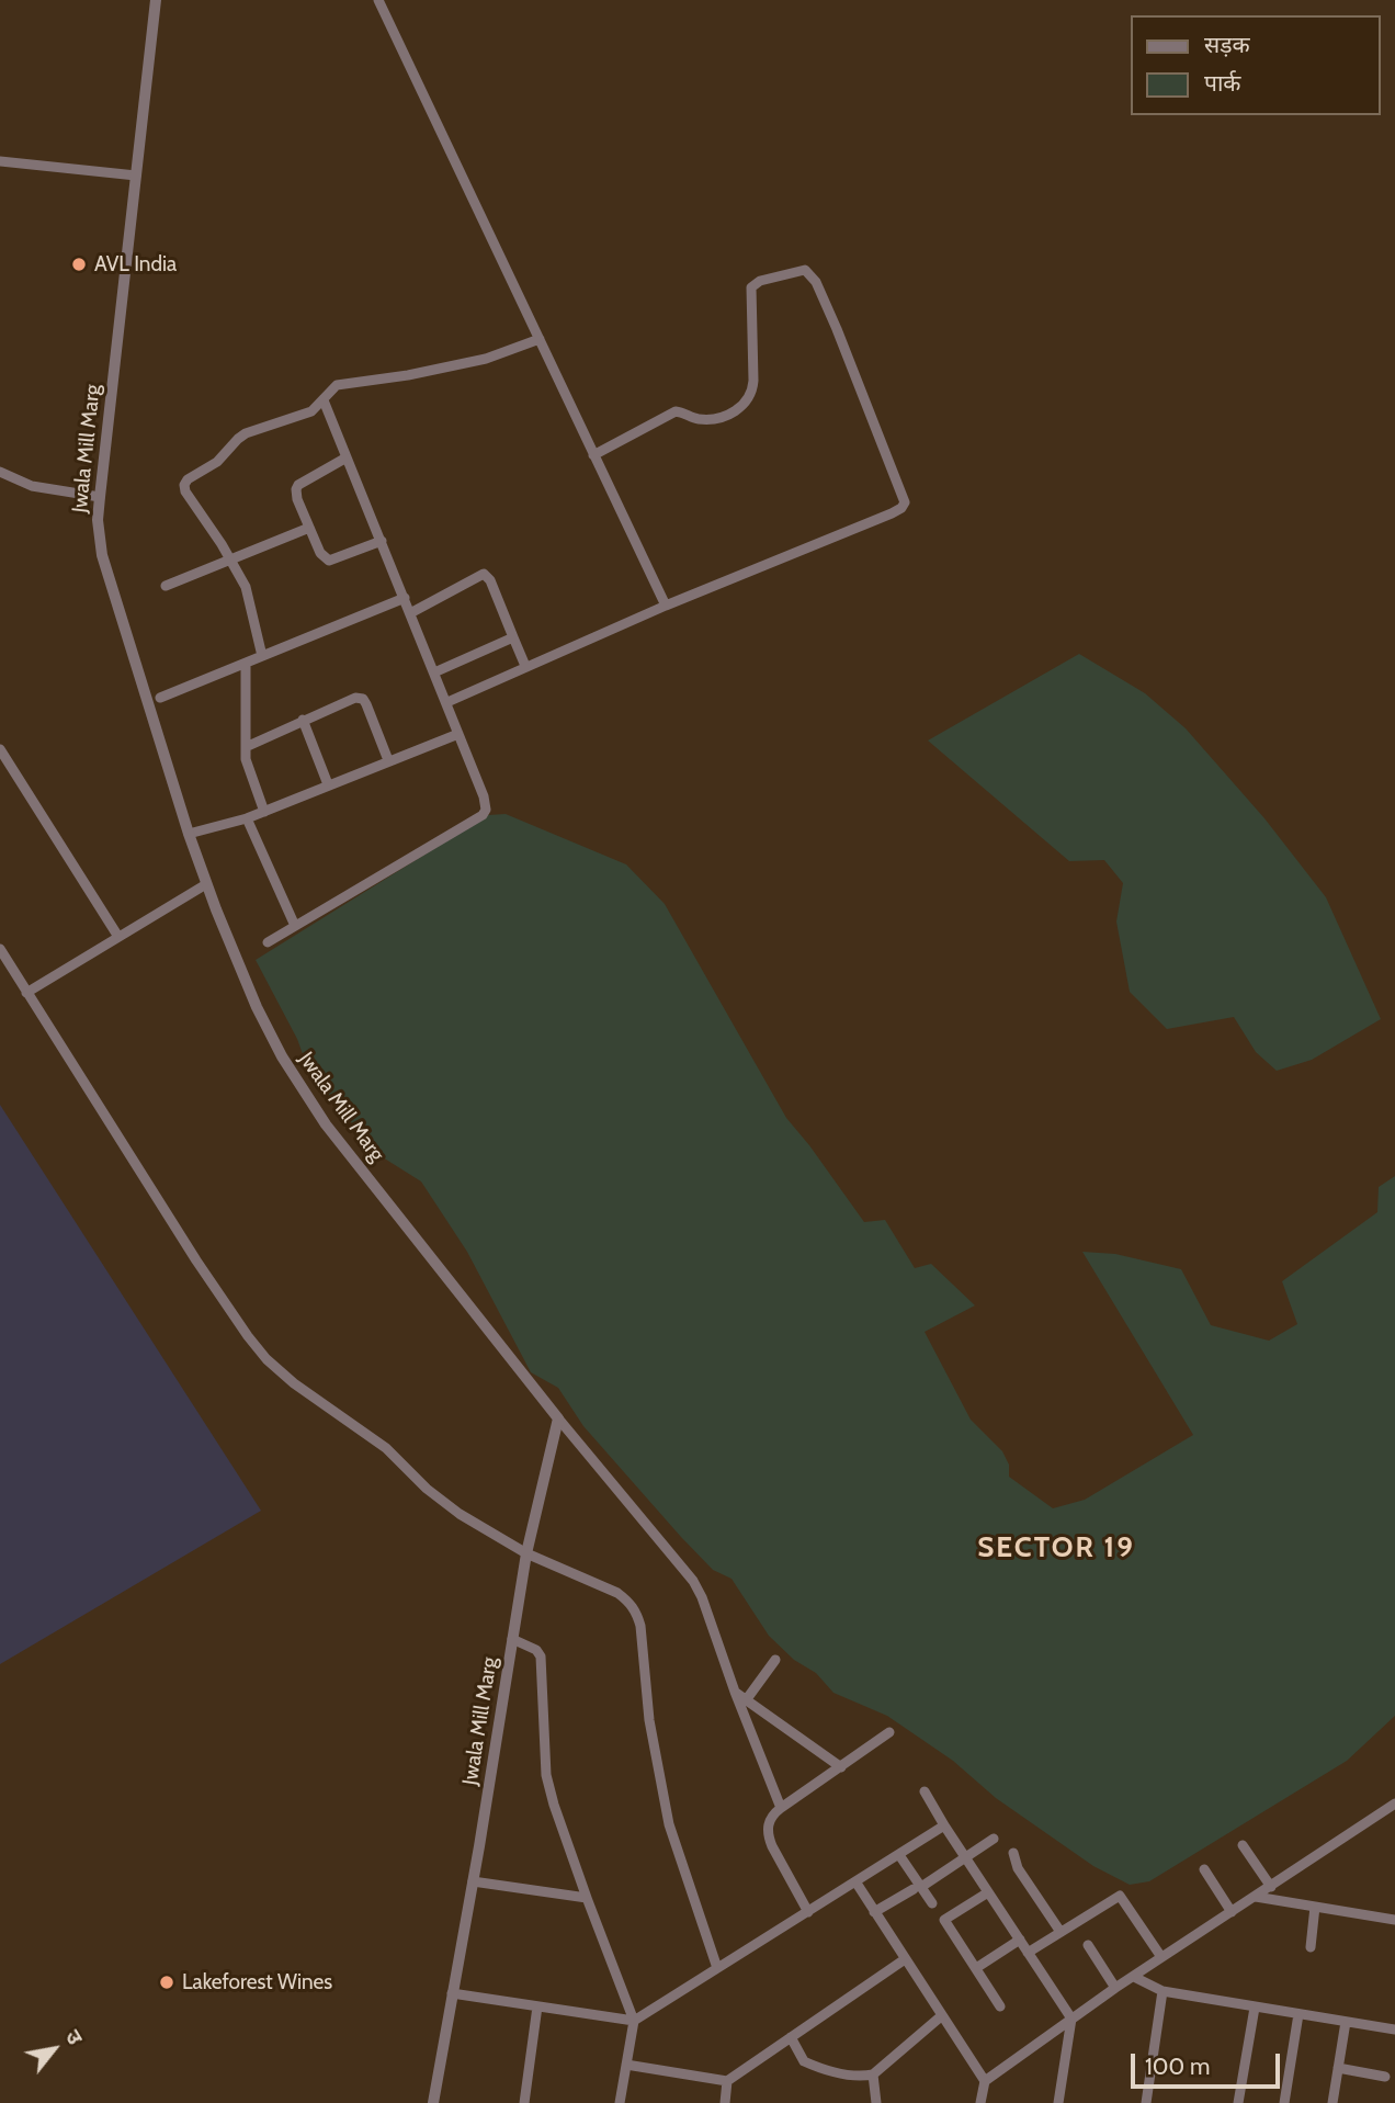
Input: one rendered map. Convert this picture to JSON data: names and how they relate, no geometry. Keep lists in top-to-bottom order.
{
  "streets": {
    "street": ["Jwala Mill Marg"]
  },
  "districts": ["SECTOR 19"],
  "places": ["AVL India", "Lakeforest Wines"],
  "legend": ["सड़क", "पार्क"],
  "scale_bar": "100 m",
  "north": "top right"
}
